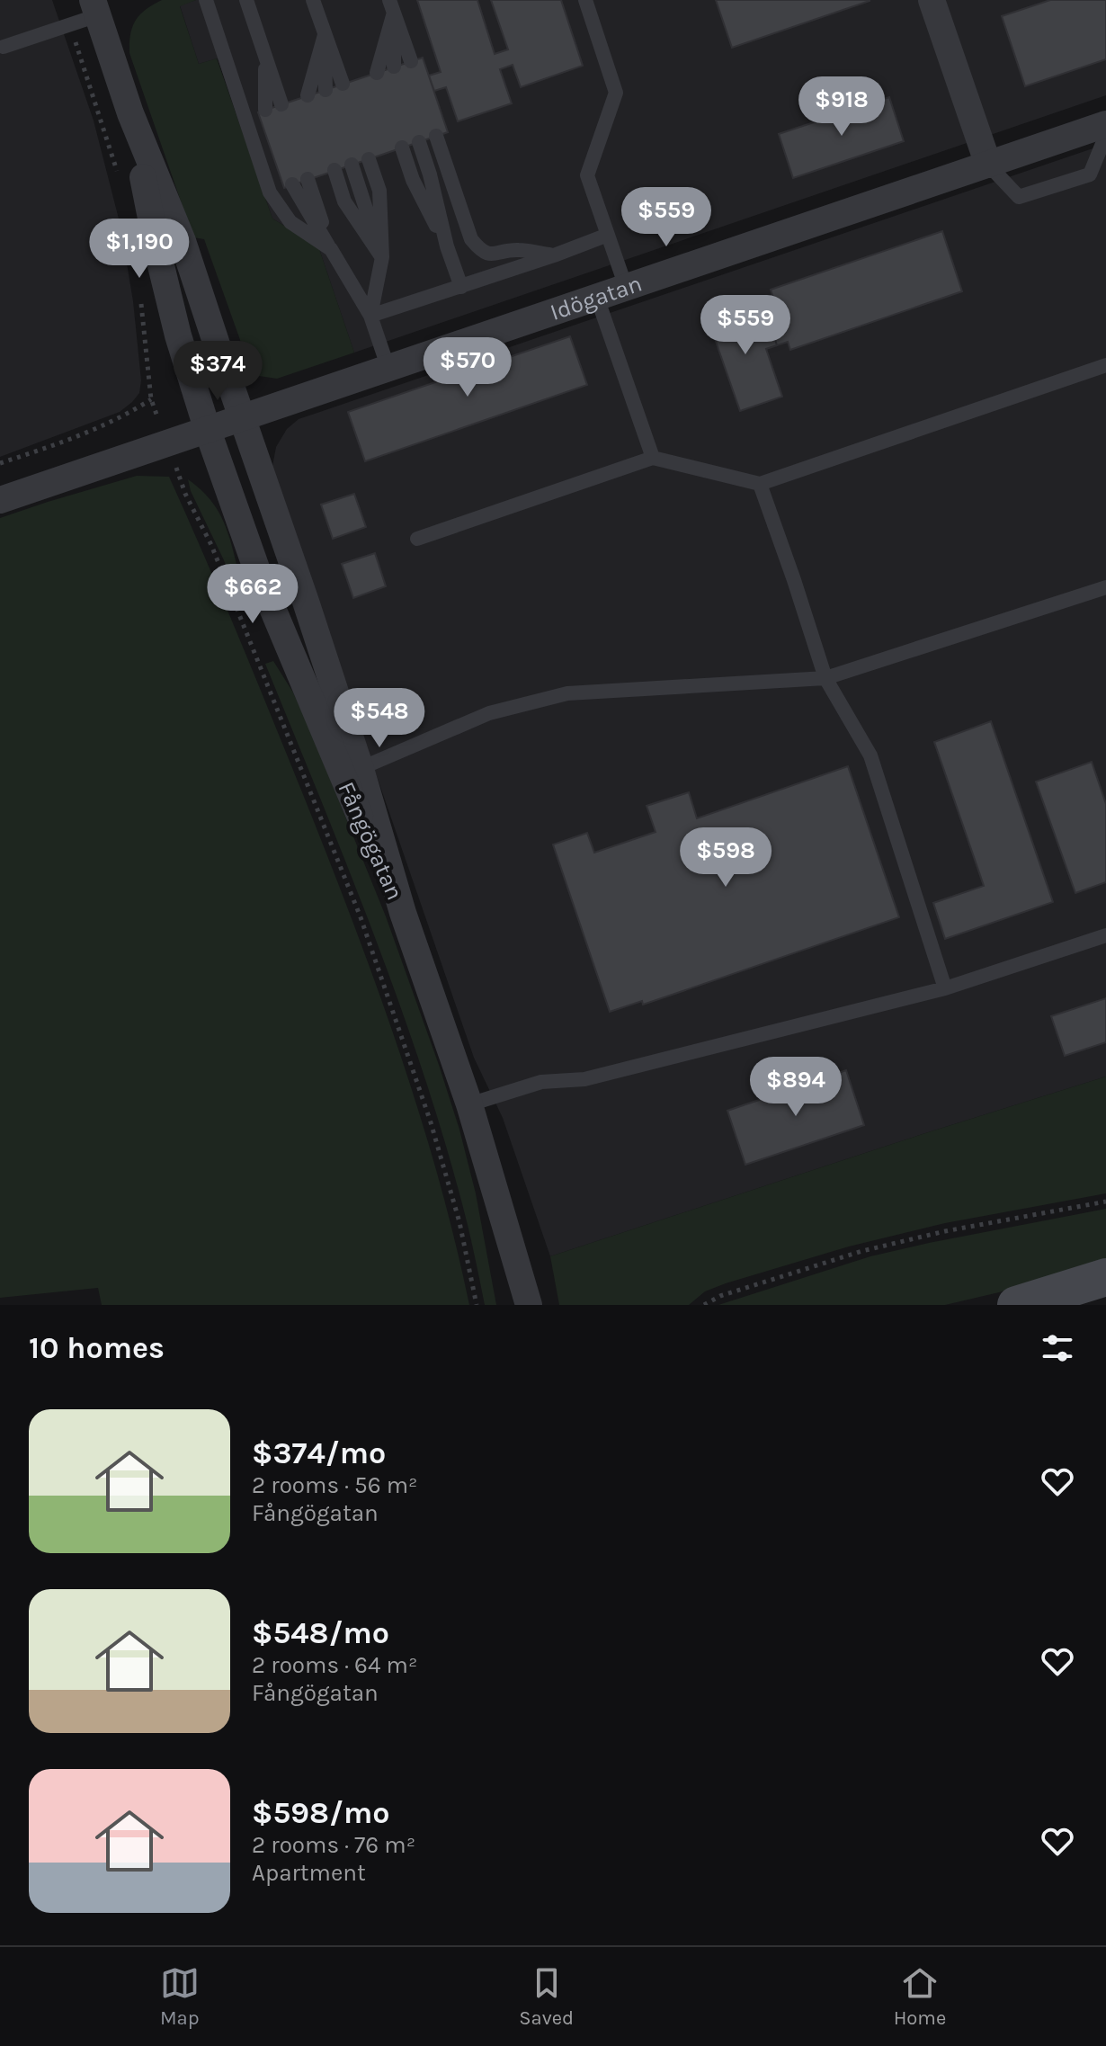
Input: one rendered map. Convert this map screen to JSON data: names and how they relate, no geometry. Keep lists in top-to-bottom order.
{
  "streets": {
    "street": ["Idögatan", "Fångögatan"]
  },
  "crossings": [
    ["Idögatan", "Fångögatan"]
  ],
  "page": {
    "price": [
      "$918",
      "$559",
      "$1,190",
      "$559",
      "$570",
      "$374",
      "$662",
      "$548",
      "$598",
      "$894"
    ],
    "heading": "10 homes",
    "list": [
      {
        "name": "$374/mo",
        "note": "2 rooms · 56 m² · Fångögatan"
      },
      {
        "name": "$548/mo",
        "note": "2 rooms · 64 m² · Fångögatan"
      },
      {
        "name": "$598/mo",
        "note": "2 rooms · 76 m² · Apartment"
      }
    ],
    "tabs": ["Map", "Saved", "Home"]
  }
}
